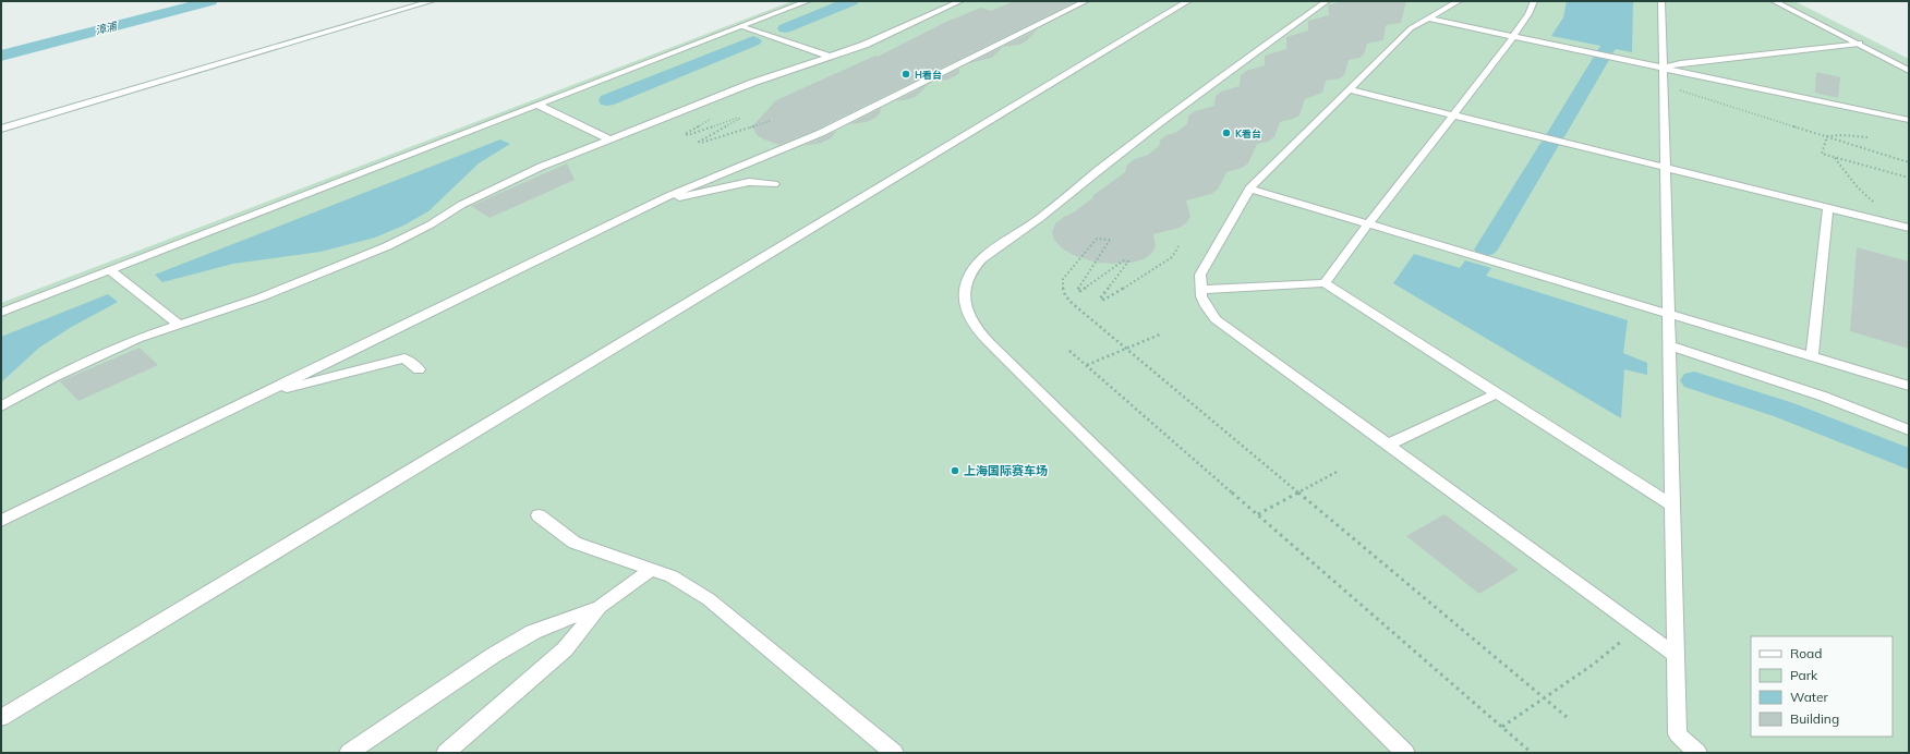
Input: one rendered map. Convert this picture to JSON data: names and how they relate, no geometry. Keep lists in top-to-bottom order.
{
  "water": ["漳浦"],
  "places": ["H看台", "K看台", "上海国际赛车场"],
  "legend": [
    "Road",
    "Park",
    "Water",
    "Building"
  ]
}
